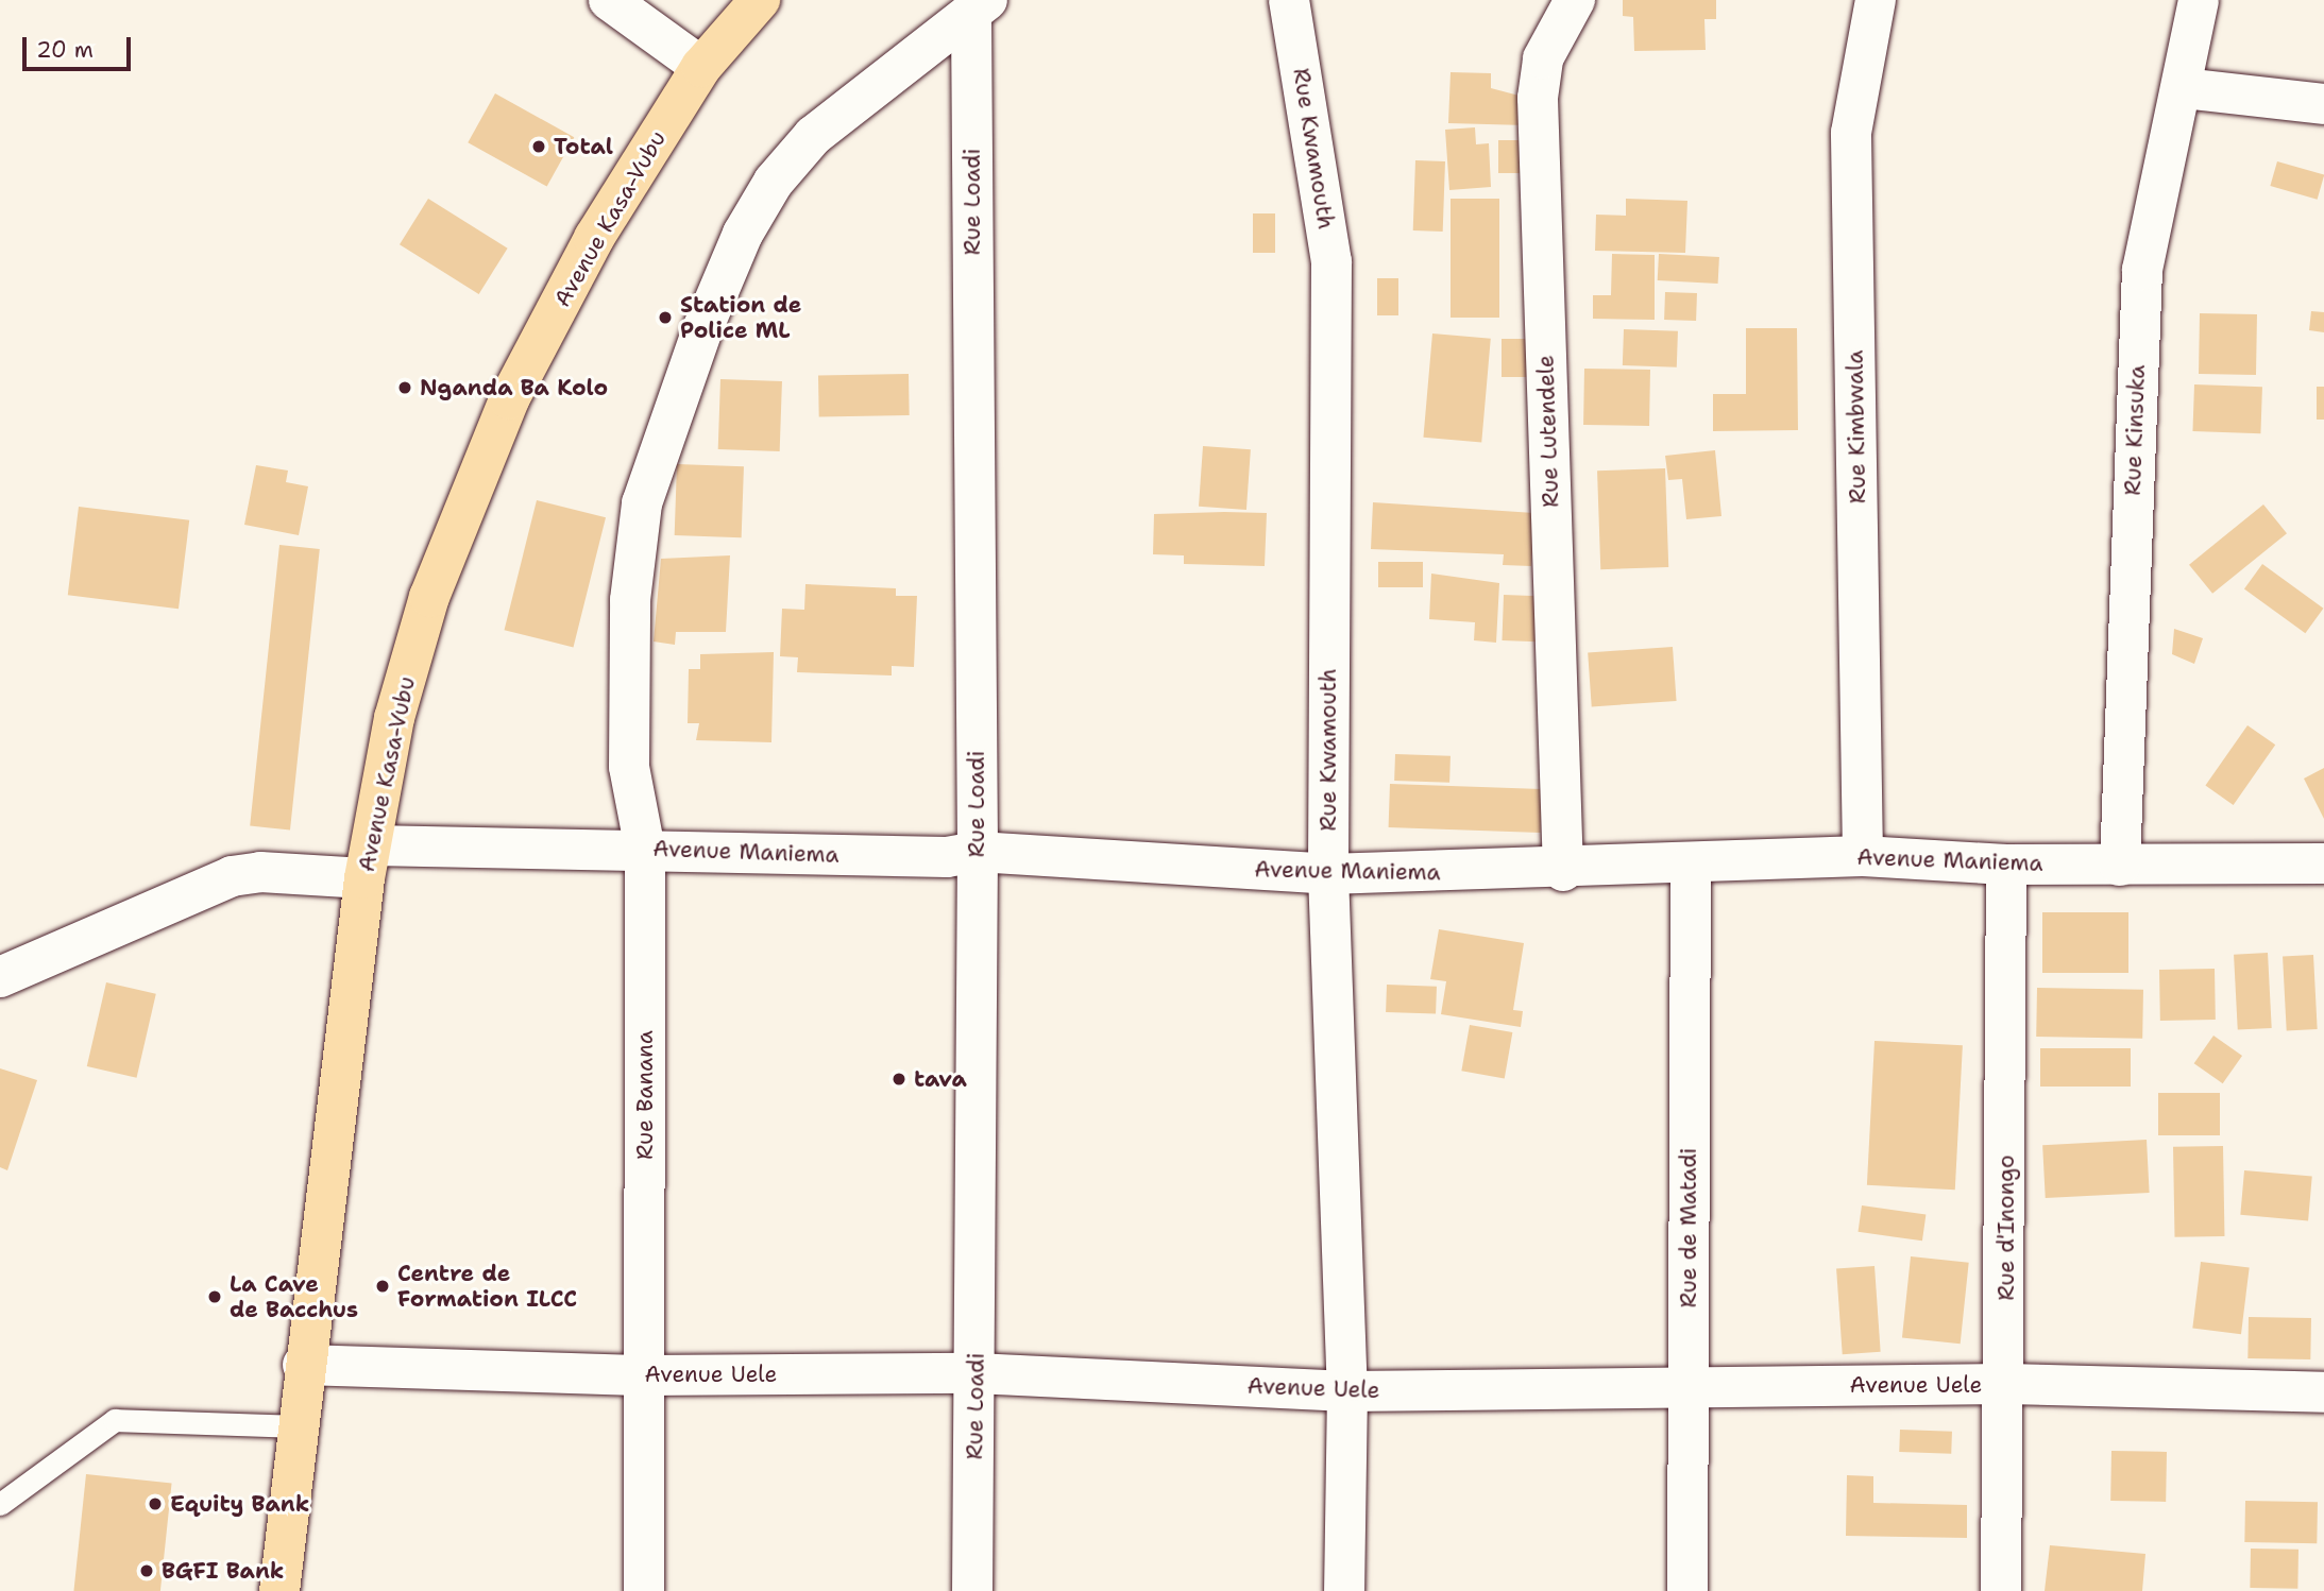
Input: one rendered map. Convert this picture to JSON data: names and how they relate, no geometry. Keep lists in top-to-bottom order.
{
  "streets": {
    "main road": ["Avenue Kasa-Vubu"],
    "street": [
      "Rue Kwamouth",
      "Rue Loadi",
      "Rue Kimbwala",
      "Rue Kinsuka",
      "Rue Lutendele",
      "Avenue Maniema",
      "Rue Banana",
      "Rue de Matadi",
      "Rue d'Inongo",
      "Avenue Uele"
    ]
  },
  "crossings": [
    ["Rue Kwamouth", "Avenue Maniema"],
    ["Rue Kwamouth", "Avenue Uele"],
    ["Rue Loadi", "Avenue Maniema"],
    ["Rue Loadi", "Rue Banana"],
    ["Rue Loadi", "Avenue Uele"],
    ["Avenue Kasa-Vubu", "Avenue Maniema"],
    ["Avenue Kasa-Vubu", "Avenue Uele"],
    ["Rue Kimbwala", "Avenue Maniema"],
    ["Rue Kinsuka", "Avenue Maniema"],
    ["Rue Lutendele", "Avenue Maniema"],
    ["Avenue Maniema", "Rue Banana"],
    ["Avenue Maniema", "Rue de Matadi"],
    ["Avenue Maniema", "Rue d'Inongo"],
    ["Rue Banana", "Avenue Uele"],
    ["Rue de Matadi", "Avenue Uele"],
    ["Rue d'Inongo", "Avenue Uele"]
  ],
  "places": [
    "Total",
    "Station de Police ML",
    "Nganda Ba Kolo",
    "tava",
    "Centre de Formation ILCC",
    "La Cave de Bacchus",
    "Equity Bank",
    "BGFI Bank"
  ],
  "scale_bar": "20 m"
}
